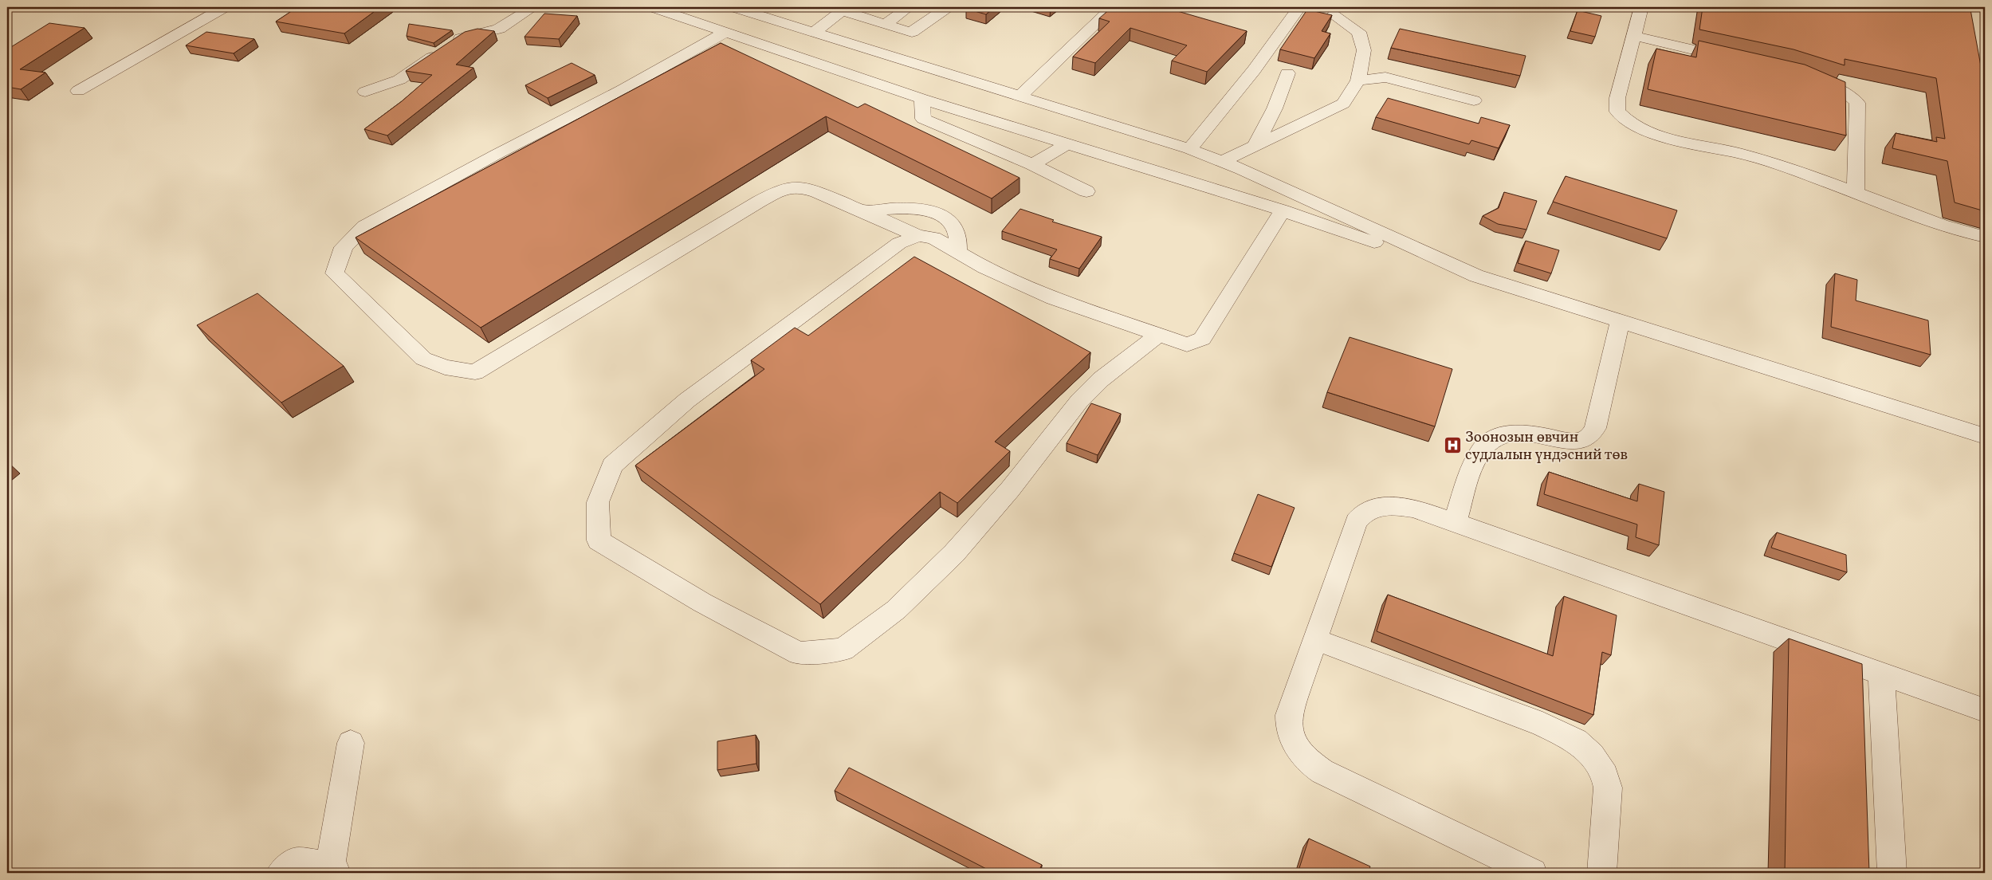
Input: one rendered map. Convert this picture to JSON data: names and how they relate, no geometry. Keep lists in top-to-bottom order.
{
  "places": {
    "hospital": ["Зоонозын өвчин судлалын үндэсний төв"]
  }
}
